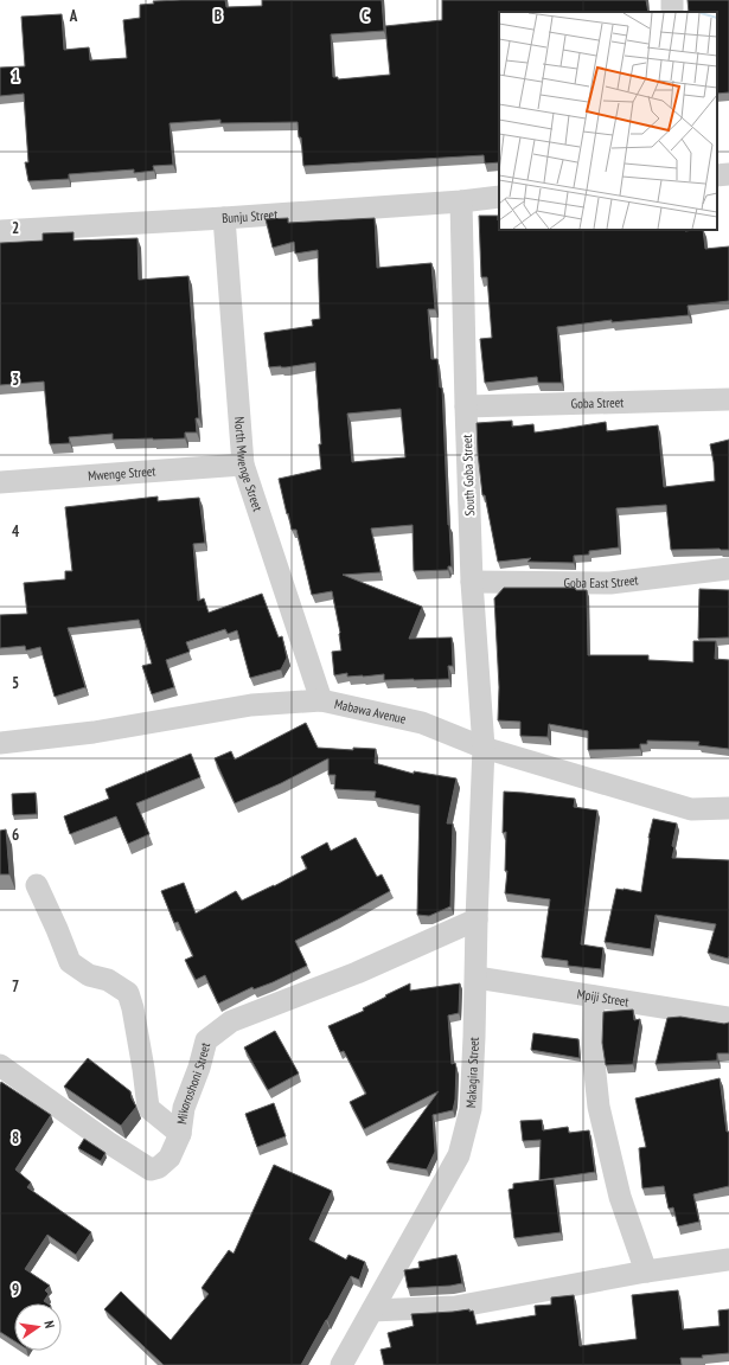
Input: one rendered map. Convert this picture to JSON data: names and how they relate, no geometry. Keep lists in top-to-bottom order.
{
  "streets": {
    "street": [
      "Bunju Street",
      "Goba Street",
      "North Mwenge Street",
      "Mwenge Street",
      "South Goba Street",
      "Goba East Street",
      "Mabawa Avenue",
      "Mpiji Street",
      "Makagira Street",
      "Mikoroshoni Street"
    ]
  },
  "crossings": [
    ["Bunju Street", "North Mwenge Street"],
    ["Bunju Street", "South Goba Street"],
    ["Goba Street", "South Goba Street"],
    ["North Mwenge Street", "Mwenge Street"],
    ["North Mwenge Street", "Mabawa Avenue"],
    ["South Goba Street", "Goba East Street"],
    ["South Goba Street", "Mabawa Avenue"],
    ["South Goba Street", "Makagira Street"],
    ["Mabawa Avenue", "Makagira Street"],
    ["Mpiji Street", "Makagira Street"],
    ["Makagira Street", "Mikoroshoni Street"]
  ],
  "north": "right",
  "grid": {
    "columns": ["A", "B", "C"],
    "rows": [
      "1",
      "2",
      "3",
      "4",
      "5",
      "6",
      "7",
      "8",
      "9"
    ]
  }
}
